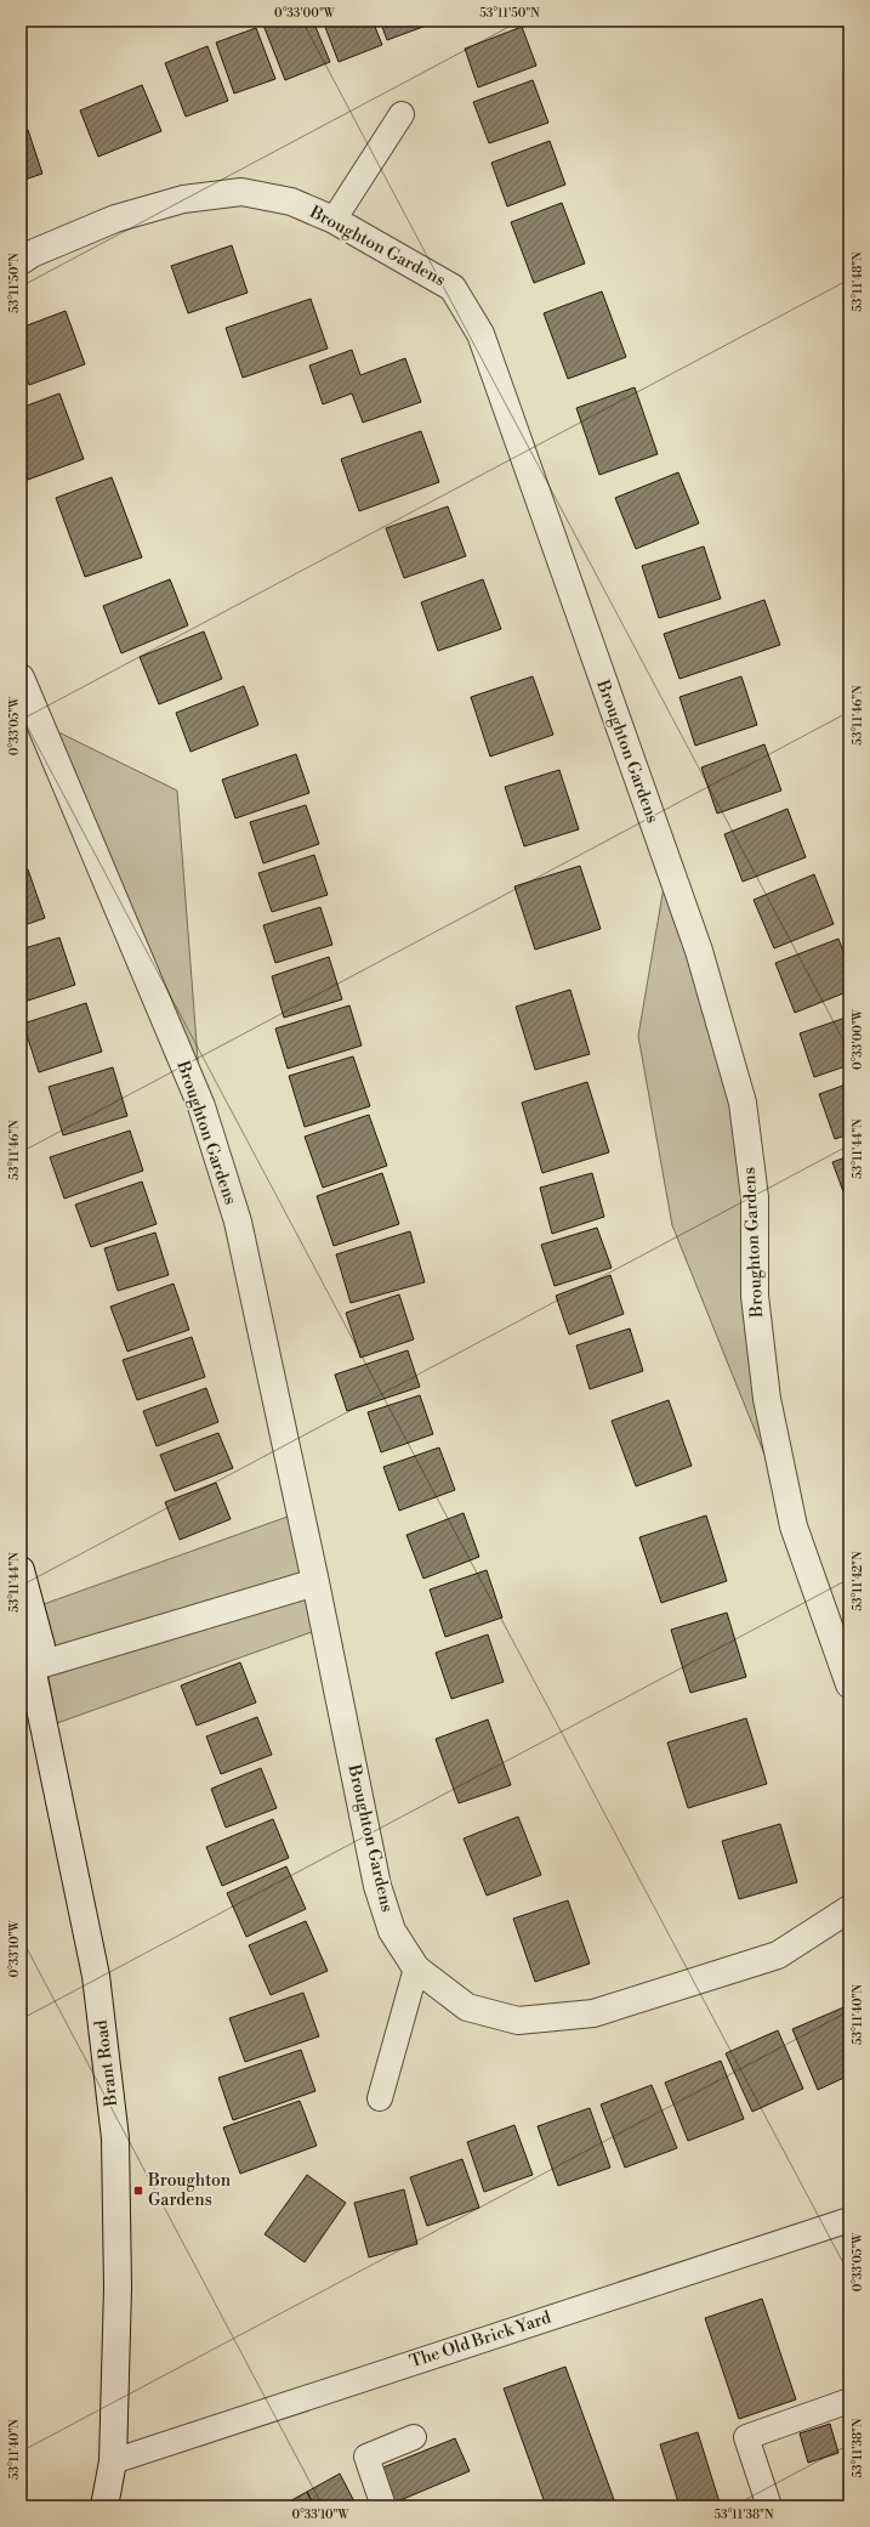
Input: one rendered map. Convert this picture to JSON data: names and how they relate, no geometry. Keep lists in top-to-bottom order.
{
  "streets": {
    "street": ["Broughton Gardens", "Brant Road"],
    "lane": ["The Old Brick Yard"]
  },
  "crossings": [
    ["Brant Road", "The Old Brick Yard"]
  ],
  "places": {
    "transit": ["Broughton Gardens"]
  },
  "coordinates": [
    "0°33'00\"W",
    "53°11'50\"N",
    "53°11'48\"N",
    "53°11'46\"N",
    "0°33'05\"W",
    "53°11'44\"N",
    "53°11'42\"N",
    "0°33'10\"W",
    "53°11'40\"N",
    "53°11'38\"N"
  ]
}
